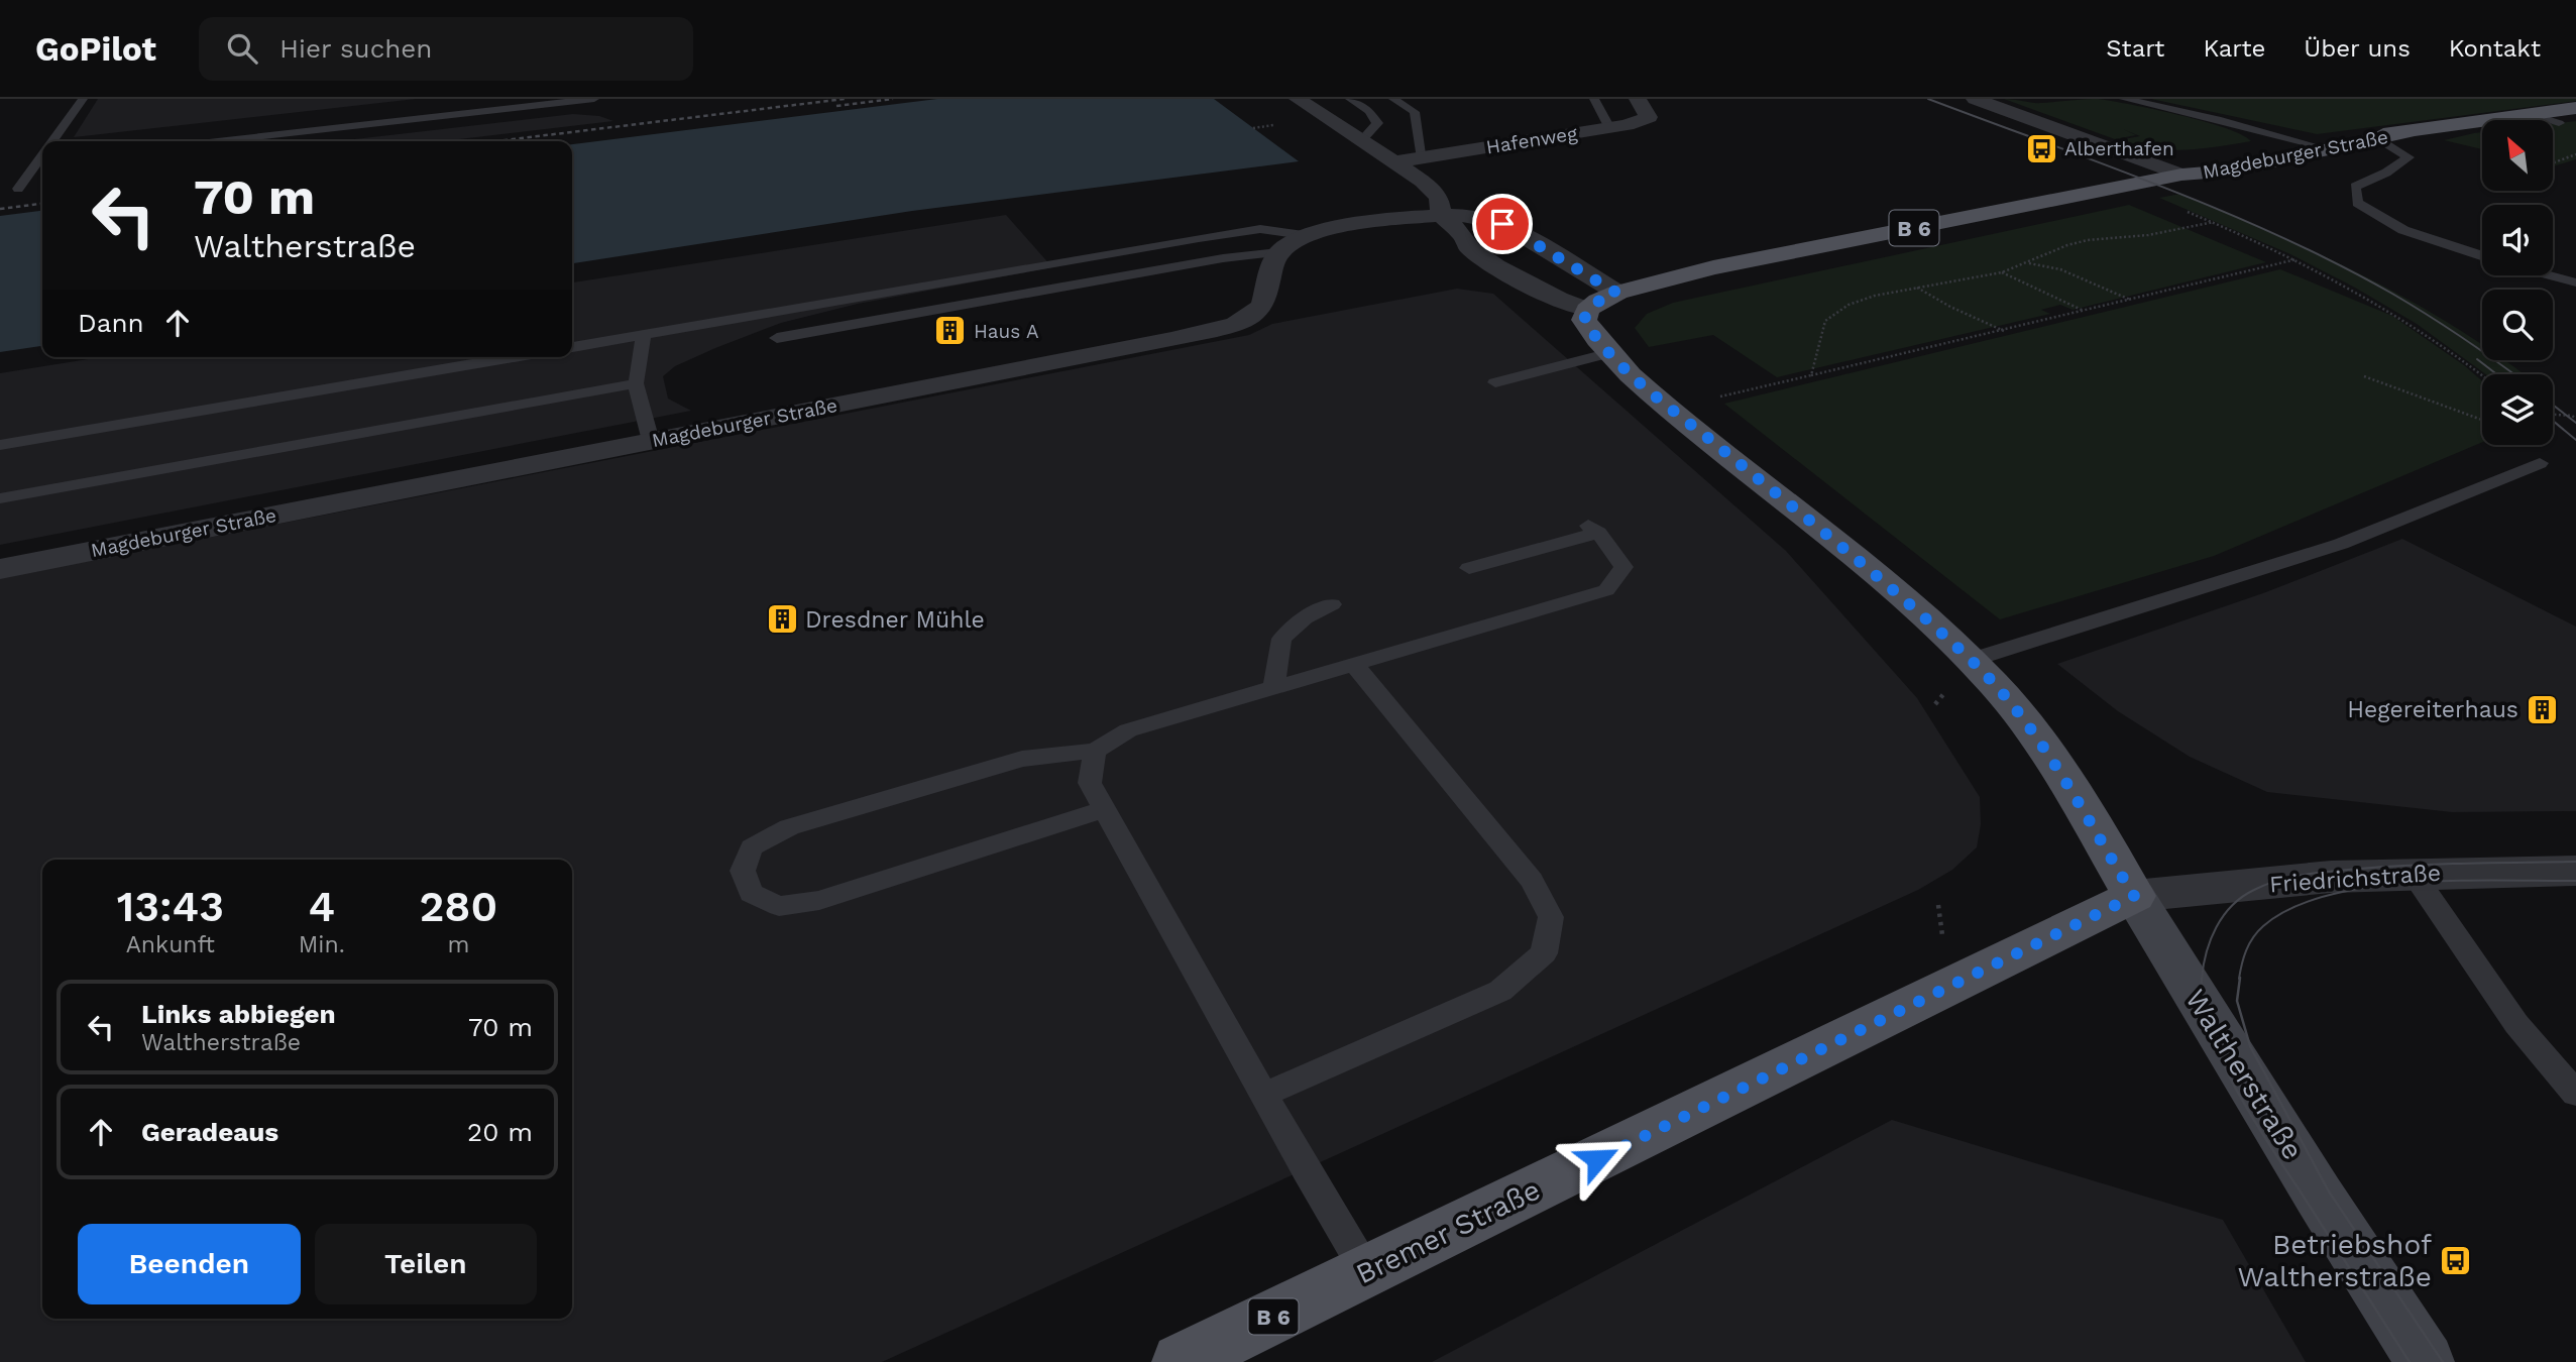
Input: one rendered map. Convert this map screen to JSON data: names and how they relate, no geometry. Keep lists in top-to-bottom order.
{
  "streets": {
    "main road": [
      "Magdeburger Straße",
      "B 6",
      "Waltherstraße",
      "Bremer Straße"
    ],
    "street": ["Hafenweg", "Friedrichstraße"]
  },
  "crossings": [
    ["Magdeburger Straße", "B 6"],
    ["B 6", "Waltherstraße"],
    ["Friedrichstraße", "Waltherstraße"],
    ["Friedrichstraße", "Bremer Straße"],
    ["Waltherstraße", "Bremer Straße"]
  ],
  "places": {
    "bus stop": ["Alberthafen", "Betriebshof Waltherstraße"],
    "building": ["Haus A", "Dresdner Mühle", "Hegereiterhaus"]
  },
  "north": "top left",
  "page": {
    "header": "GoPilot",
    "search": "Hier suchen",
    "nav": [
      "Start",
      "Karte",
      "Über uns",
      "Kontakt"
    ],
    "turn": ["70 m", "Waltherstraße"],
    "then": "Dann",
    "eta": [
      "13:43",
      "Ankunft",
      "4",
      "Min.",
      "280",
      "m"
    ],
    "list": [
      {
        "name": "Links abbiegen",
        "note": "Waltherstraße",
        "value": "70 m"
      },
      {
        "name": "Geradeaus",
        "value": "20 m"
      }
    ],
    "buttons": ["Beenden", "Teilen"]
  }
}
